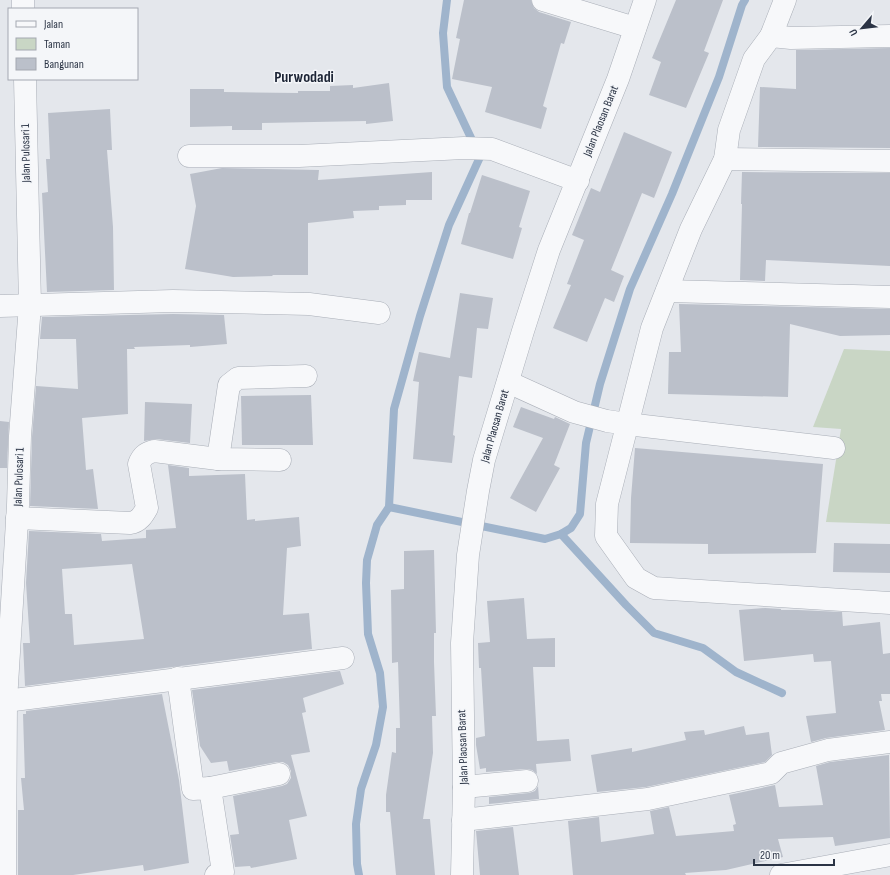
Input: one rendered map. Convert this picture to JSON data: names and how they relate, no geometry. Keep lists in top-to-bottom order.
{
  "streets": {
    "street": ["Jalan Plaosan Barat", "Jalan Pulosari 1"]
  },
  "districts": ["Purwodadi"],
  "legend": ["Jalan", "Taman", "Bangunan"],
  "scale_bar": "20 m",
  "north": "bottom left"
}
